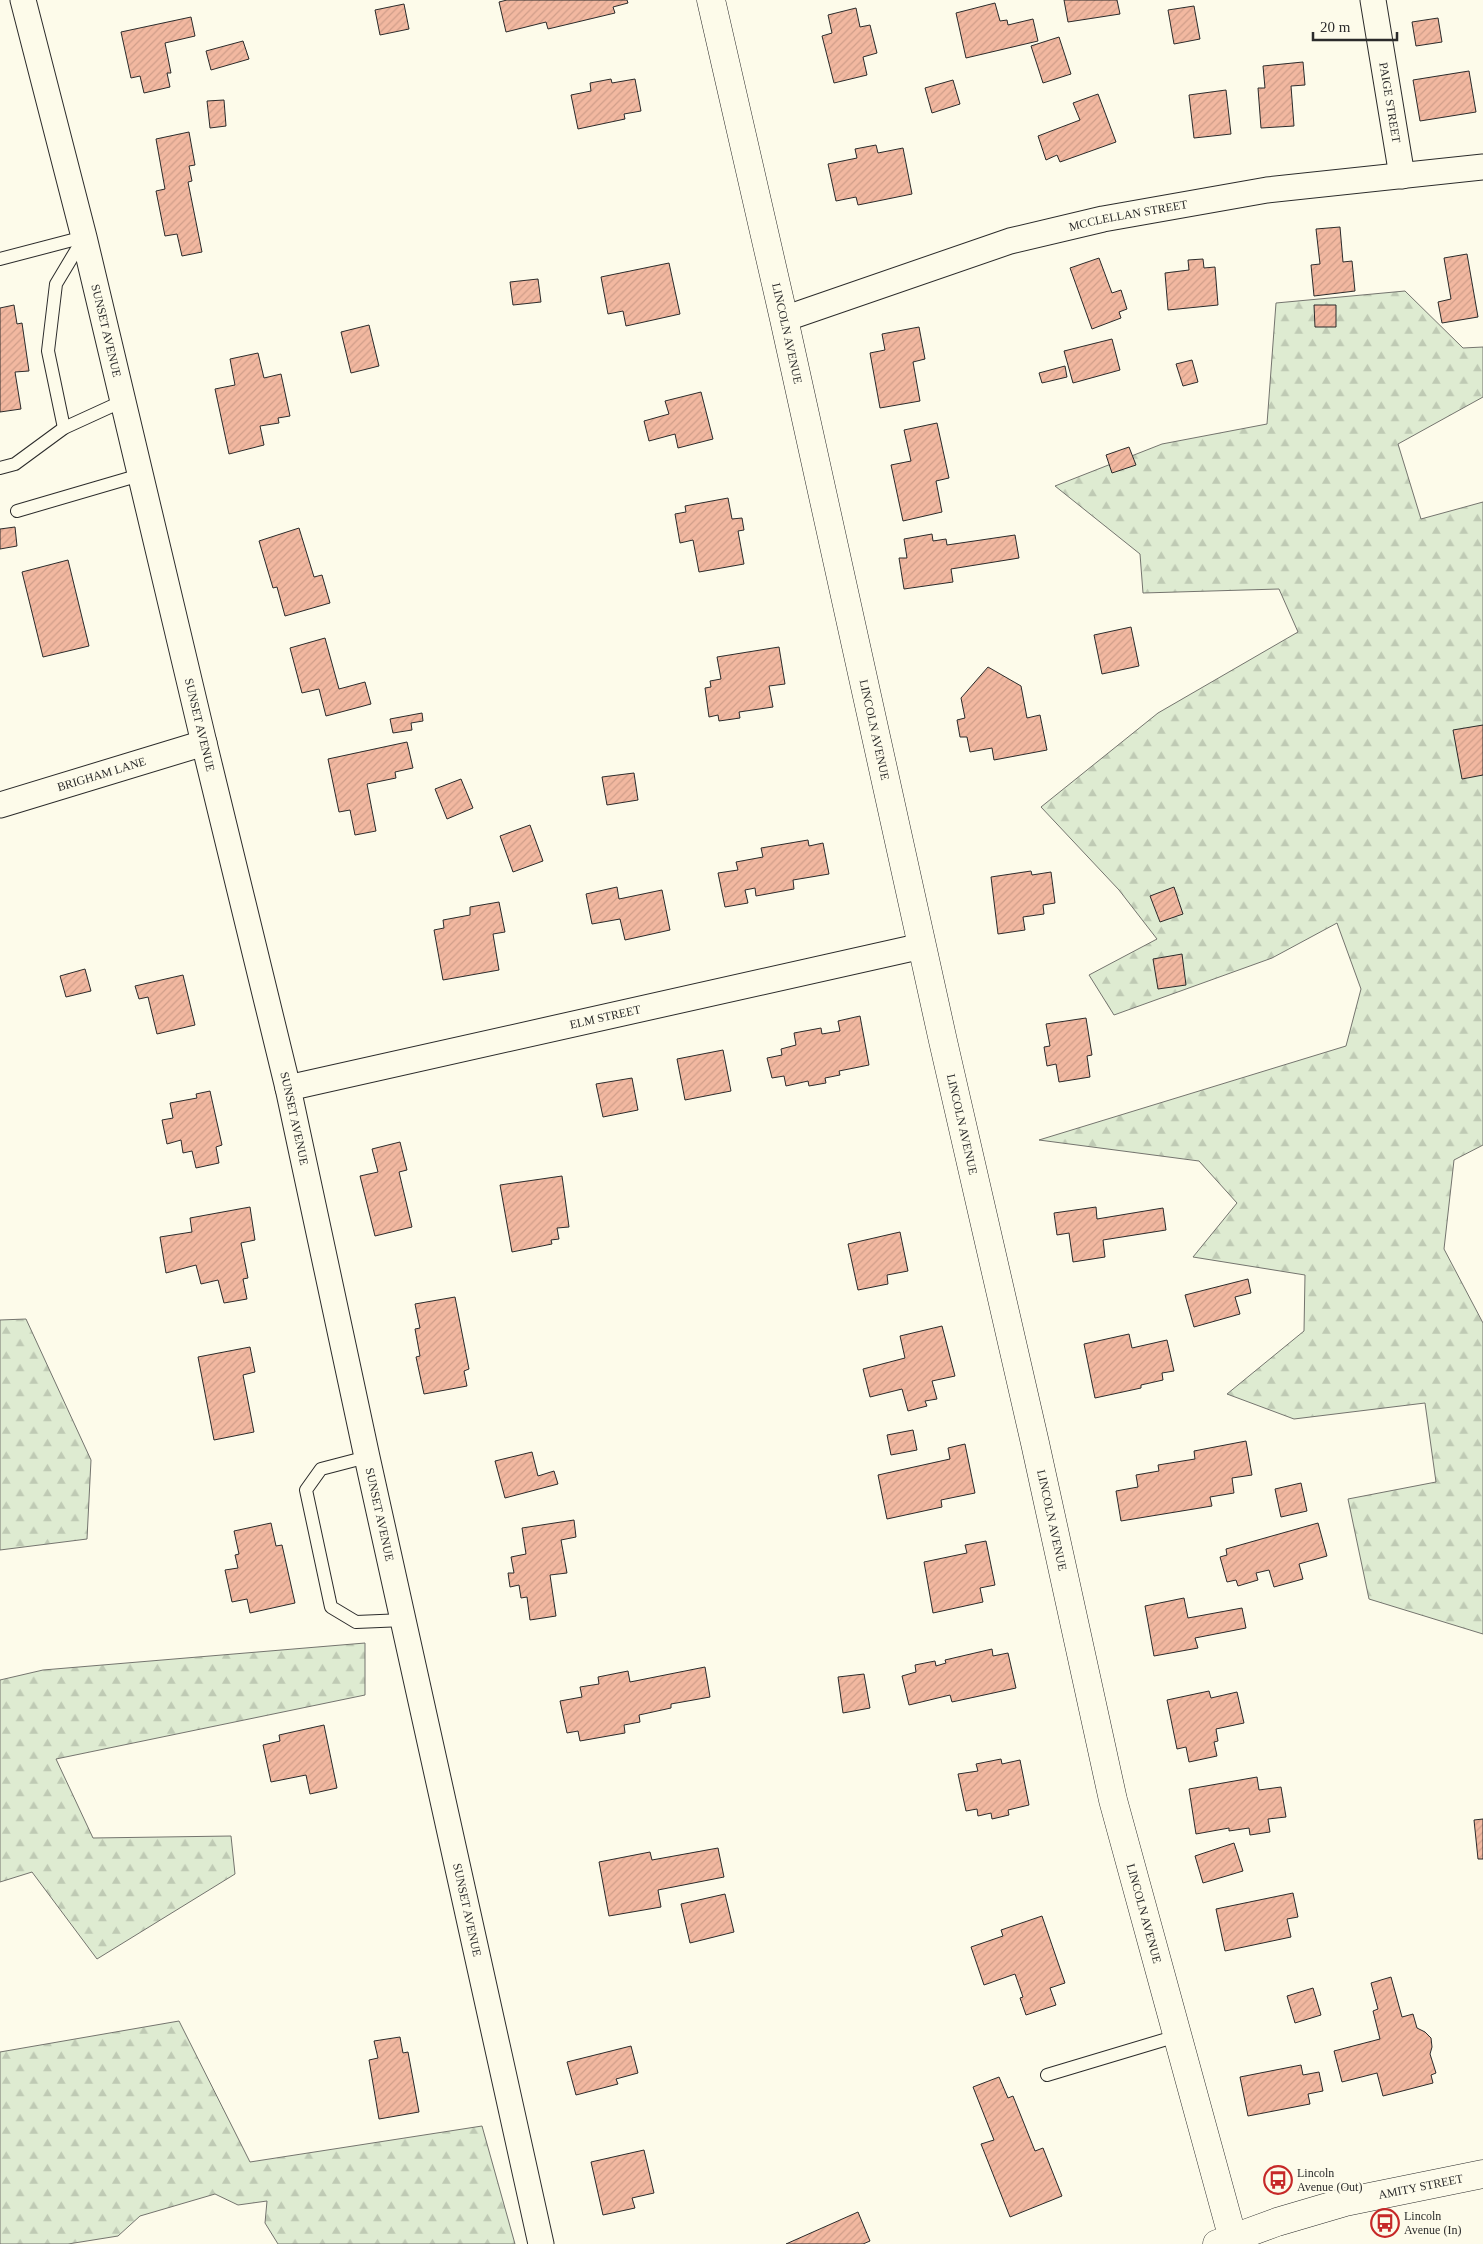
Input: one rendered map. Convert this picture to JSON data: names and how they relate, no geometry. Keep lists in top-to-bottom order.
{
  "streets": {
    "street": [
      "PAIGE STREET",
      "MCCLELLAN STREET",
      "SUNSET AVENUE",
      "LINCOLN AVENUE",
      "BRIGHAM LANE",
      "ELM STREET",
      "AMITY STREET"
    ]
  },
  "crossings": [
    ["PAIGE STREET", "MCCLELLAN STREET"],
    ["MCCLELLAN STREET", "LINCOLN AVENUE"],
    ["SUNSET AVENUE", "BRIGHAM LANE"],
    ["SUNSET AVENUE", "ELM STREET"],
    ["LINCOLN AVENUE", "ELM STREET"],
    ["LINCOLN AVENUE", "AMITY STREET"]
  ],
  "places": {
    "bus stop": ["Lincoln Avenue (Out)", "Lincoln Avenue (In)"]
  },
  "scale_bar": "20 m"
}
